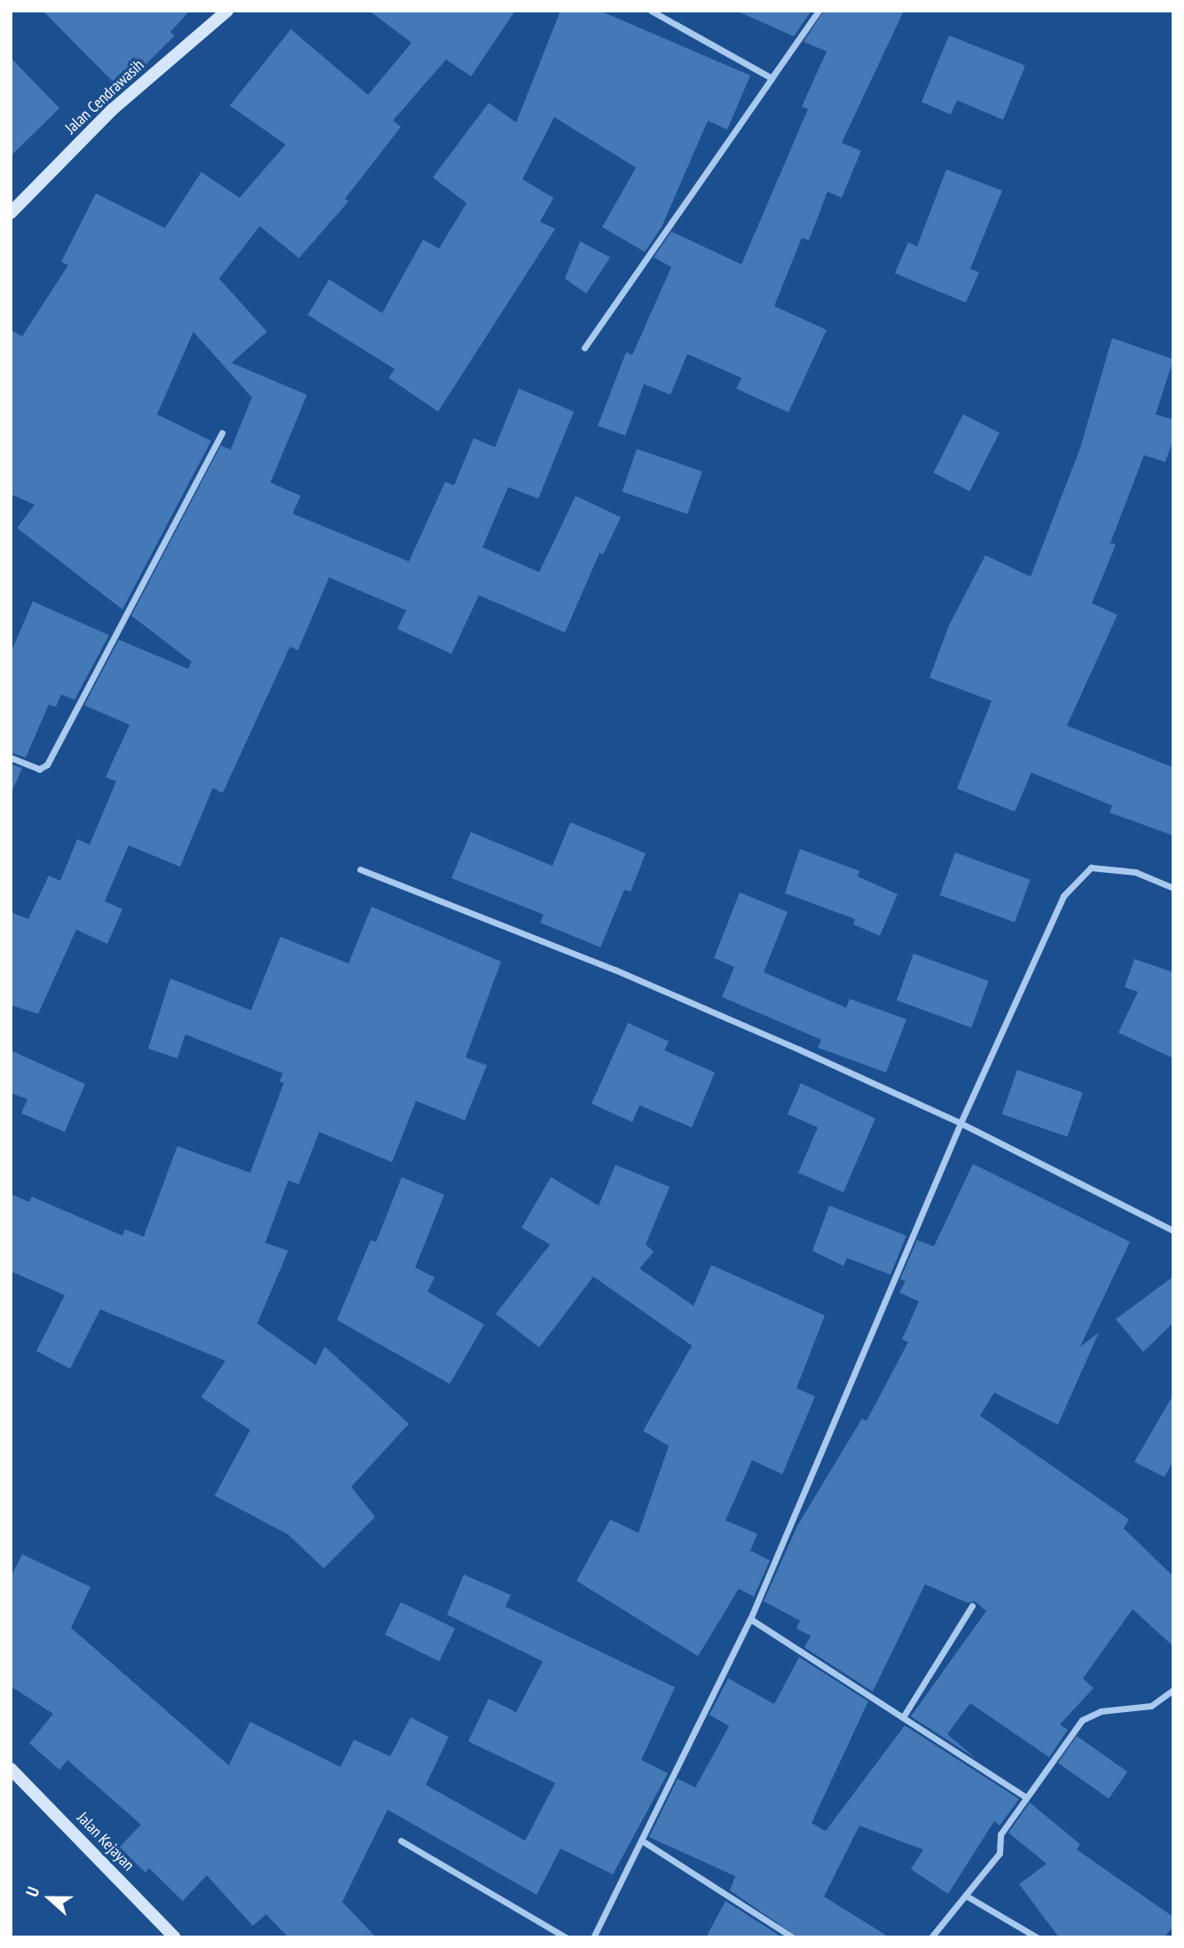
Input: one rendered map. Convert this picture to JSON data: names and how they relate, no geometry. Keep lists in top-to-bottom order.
{
  "streets": {
    "main road": ["Jalan Cendrawasih", "Jalan Kejayan"]
  },
  "north": "left"
}
